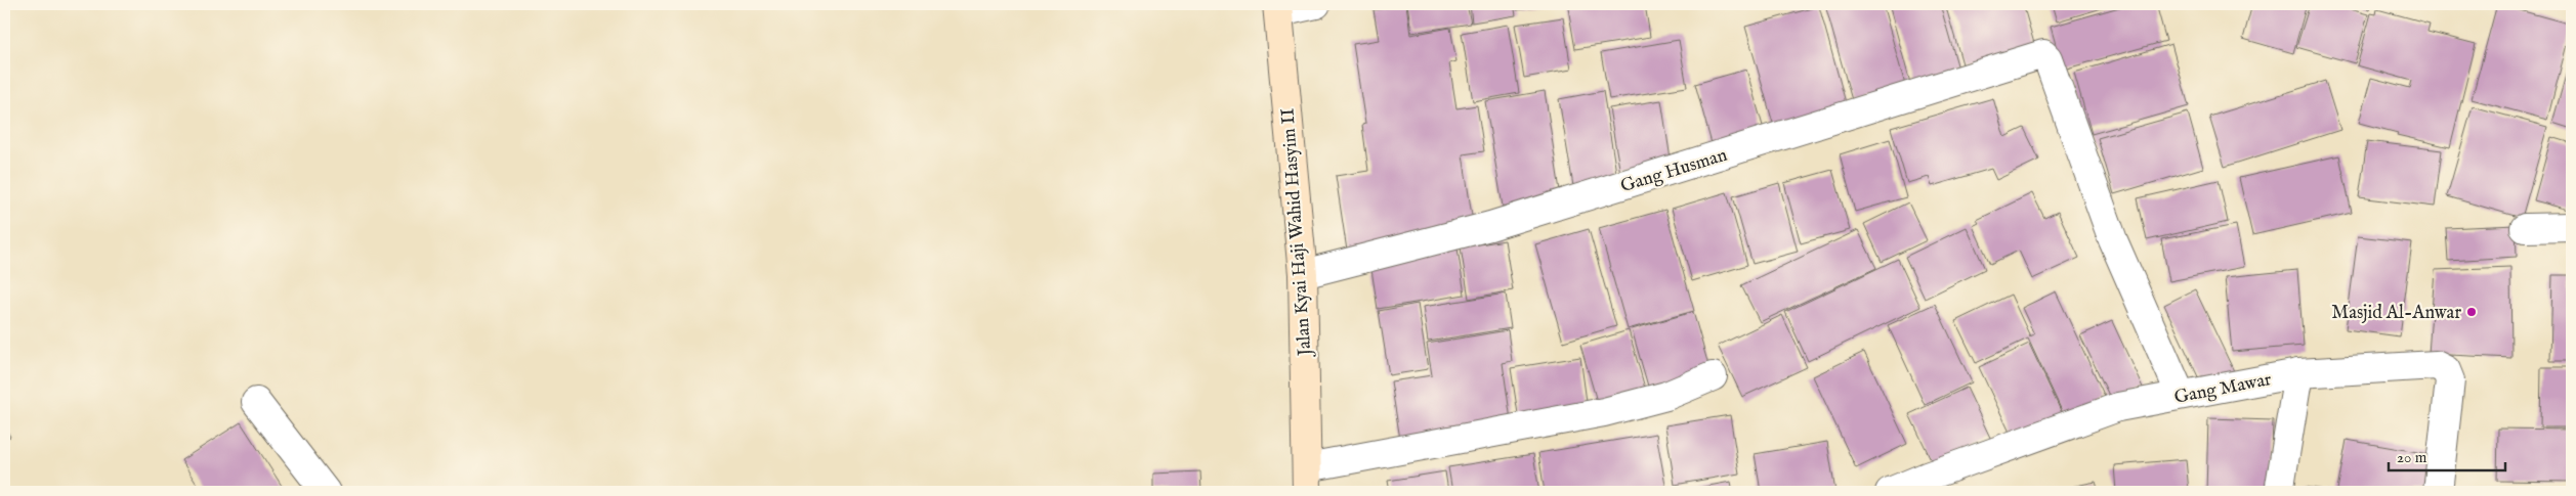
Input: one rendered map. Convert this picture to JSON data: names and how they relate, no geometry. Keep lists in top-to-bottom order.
{
  "streets": {
    "street": ["Gang Husman", "Jalan Kyai Haji Wahid Hasyim II", "Gang Mawar"]
  },
  "crossings": [
    ["Gang Husman", "Jalan Kyai Haji Wahid Hasyim II"],
    ["Gang Husman", "Gang Mawar"]
  ],
  "places": ["Masjid Al-Anwar"],
  "scale_bar": "20 m"
}
